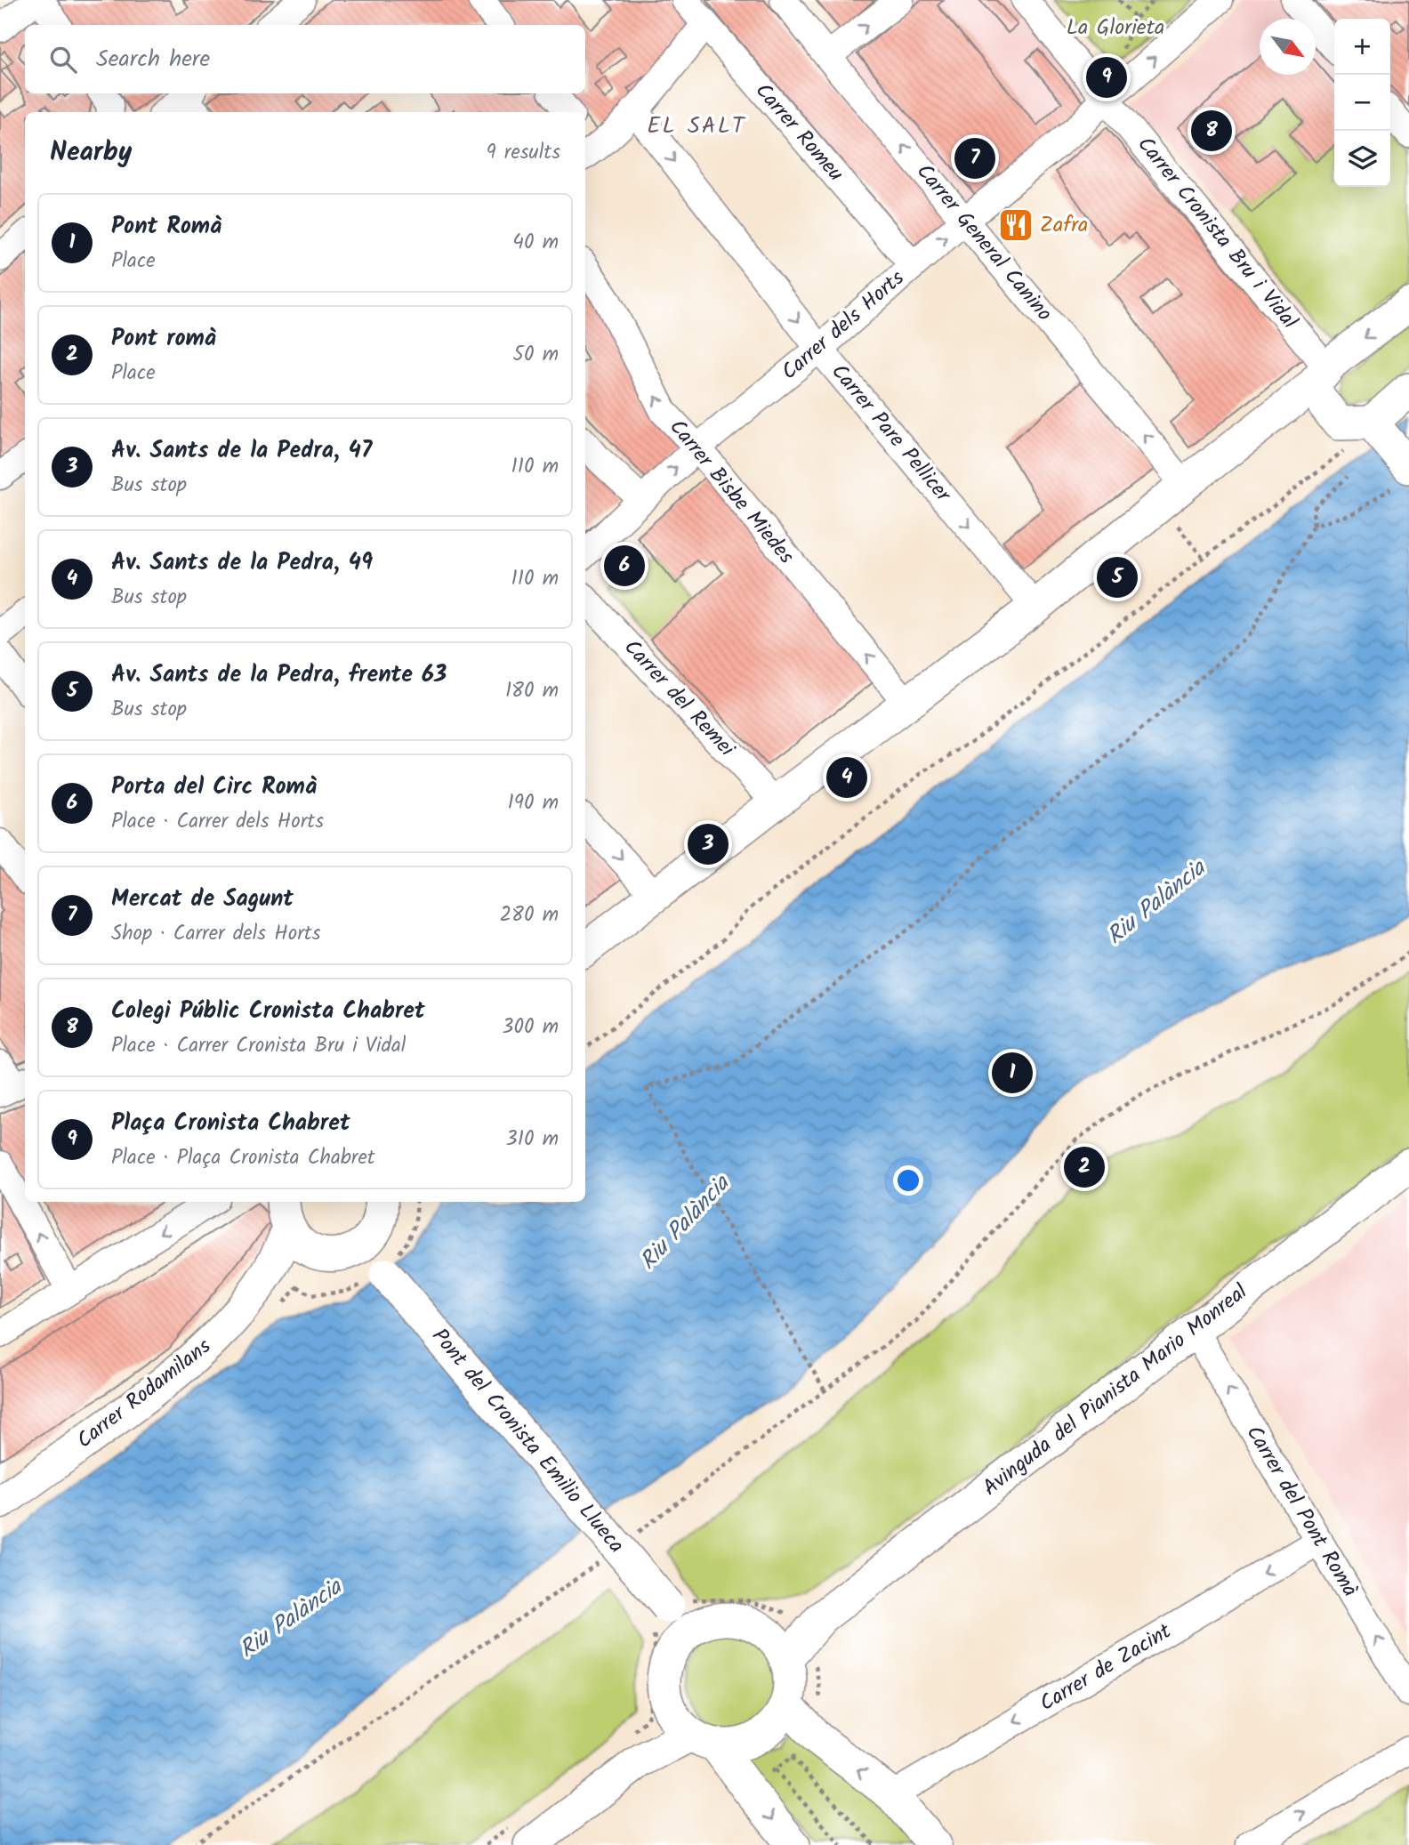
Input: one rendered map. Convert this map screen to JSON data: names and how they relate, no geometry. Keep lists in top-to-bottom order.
{
  "streets": {
    "street": [
      "Carrer Romeu",
      "Carrer Cronista Bru i Vidal",
      "Carrer General Canino",
      "Carrer dels Horts",
      "Carrer Pare Pellicer",
      "Carrer Bisbe Miedes",
      "Carrer del Remei",
      "Avinguda del Pianista Mario Monreal",
      "Carrer Rodamilans",
      "Pont del Cronista Emilio Llueca",
      "Carrer del Pont Romà",
      "Carrer de Zacint"
    ]
  },
  "crossings": [
    ["Carrer Romeu", "Carrer dels Horts"],
    ["Carrer Cronista Bru i Vidal", "Carrer dels Horts"],
    ["Carrer General Canino", "Carrer dels Horts"],
    ["Carrer dels Horts", "Carrer Pare Pellicer"],
    ["Carrer dels Horts", "Carrer Bisbe Miedes"],
    ["Avinguda del Pianista Mario Monreal", "Carrer del Pont Romà"],
    ["Carrer Rodamilans", "Pont del Cronista Emilio Llueca"],
    ["Carrer del Pont Romà", "Carrer de Zacint"]
  ],
  "one_way": [
    "Carrer General Canino",
    "Carrer Pare Pellicer",
    "Carrer Bisbe Miedes",
    "Carrer del Pont Romà"
  ],
  "districts": ["EL SALT"],
  "water": ["Riu Palància"],
  "parks": ["La Glorieta"],
  "places": {
    "restaurant": ["Zafra"]
  },
  "north": "bottom right",
  "page": {
    "map_buttons": ["+", "−"],
    "search": "Search here",
    "pins": [
      "9",
      "8",
      "7",
      "6",
      "5",
      "4",
      "3",
      "1",
      "2"
    ],
    "heading": ["Nearby", "9 results"],
    "list": [
      {
        "mark": "1",
        "name": "Pont Romà",
        "note": "Place",
        "value": "40 m"
      },
      {
        "mark": "2",
        "name": "Pont romà",
        "note": "Place",
        "value": "50 m"
      },
      {
        "mark": "3",
        "name": "Av. Sants de la Pedra, 47",
        "note": "Bus stop",
        "value": "110 m"
      },
      {
        "mark": "4",
        "name": "Av. Sants de la Pedra, 49",
        "note": "Bus stop",
        "value": "110 m"
      },
      {
        "mark": "5",
        "name": "Av. Sants de la Pedra, frente 63",
        "note": "Bus stop",
        "value": "180 m"
      },
      {
        "mark": "6",
        "name": "Porta del Circ Romà",
        "note": "Place · Carrer dels Horts",
        "value": "190 m"
      },
      {
        "mark": "7",
        "name": "Mercat de Sagunt",
        "note": "Shop · Carrer dels Horts",
        "value": "280 m"
      },
      {
        "mark": "8",
        "name": "Colegi Públic Cronista Chabret",
        "note": "Place · Carrer Cronista Bru i Vidal",
        "value": "300 m"
      },
      {
        "mark": "9",
        "name": "Plaça Cronista Chabret",
        "note": "Place · Plaça Cronista Chabret",
        "value": "310 m"
      }
    ]
  }
}
